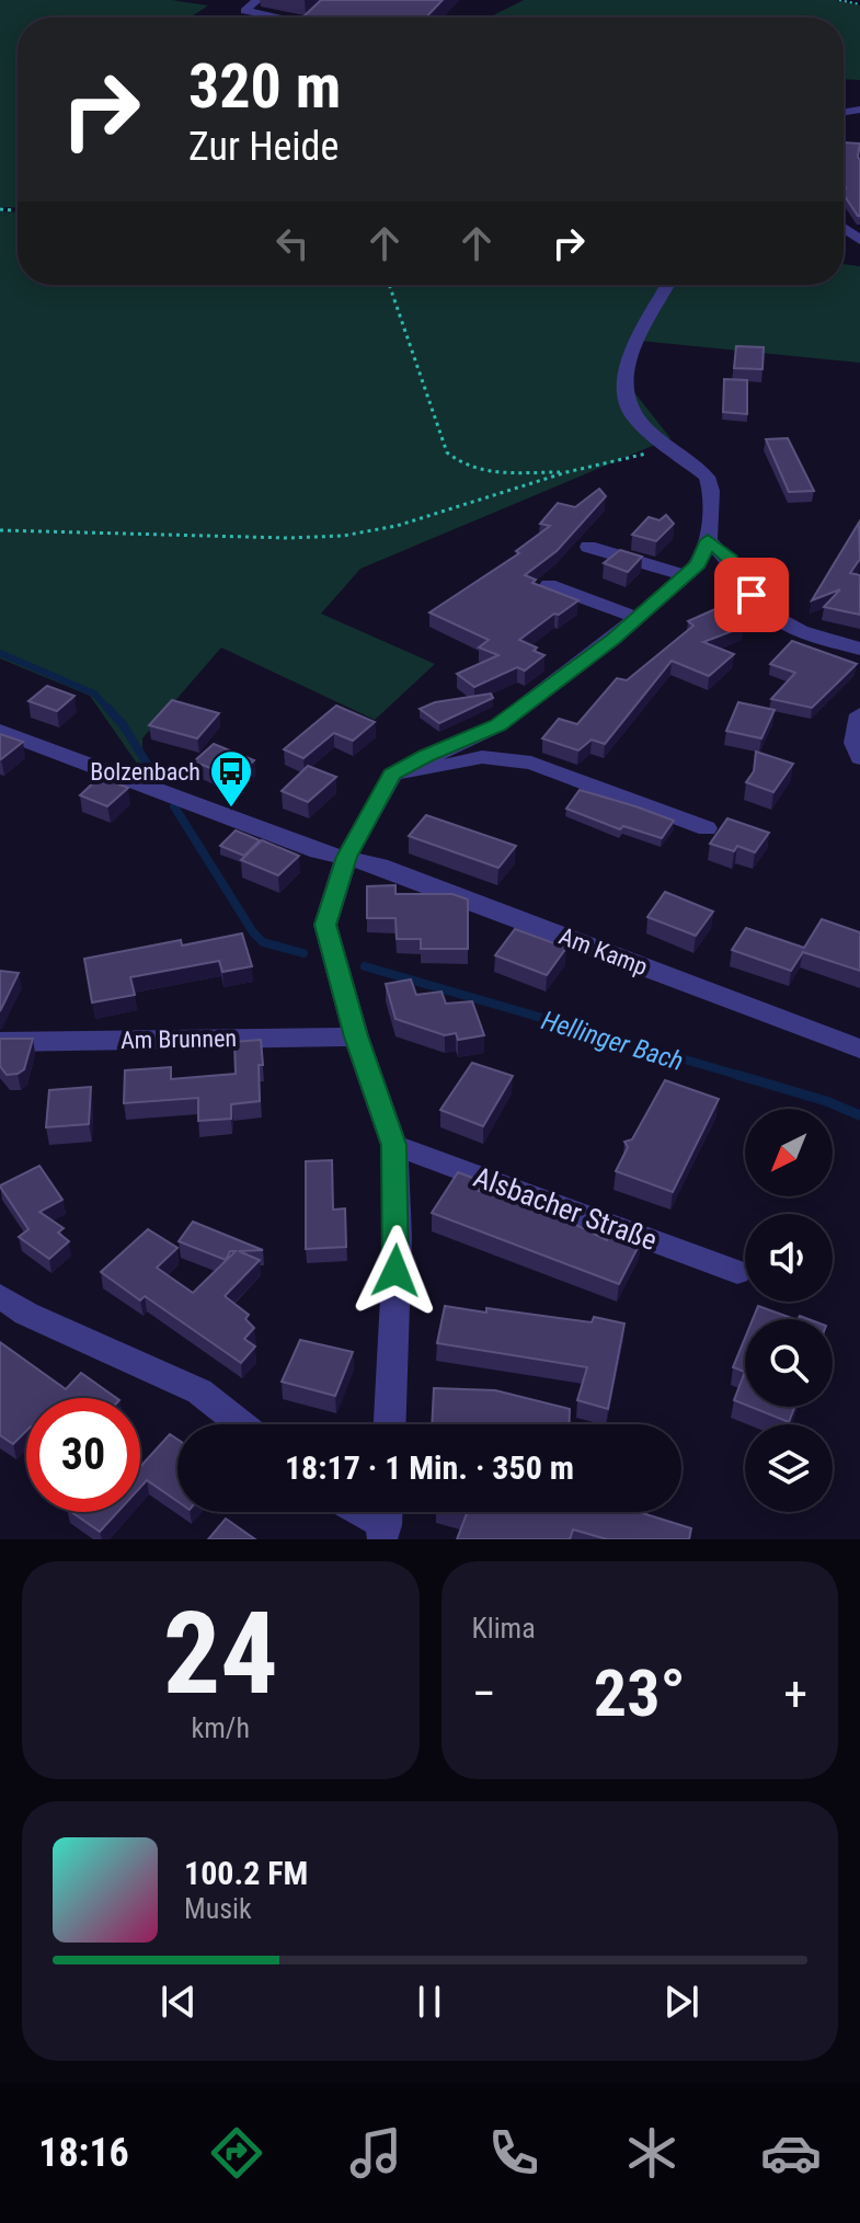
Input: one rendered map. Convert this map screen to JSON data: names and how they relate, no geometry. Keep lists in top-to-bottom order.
{
  "streets": {
    "street": ["Am Kamp", "Am Brunnen", "Alsbacher Straße"]
  },
  "water": ["Hellinger Bach"],
  "places": {
    "bus stop": ["Bolzenbach"]
  },
  "north": "bottom left",
  "page": {
    "turn": ["320 m", "Zur Heide"],
    "limit": "30",
    "trip": "18:17 · 1 Min. · 350 m",
    "tile": [
      ["24", "km/h"],
      "Klima"
    ],
    "heat": ["−", "23°", "+"],
    "song": ["100.2 FM", "Musik"],
    "tabs": "18:16"
  }
}
